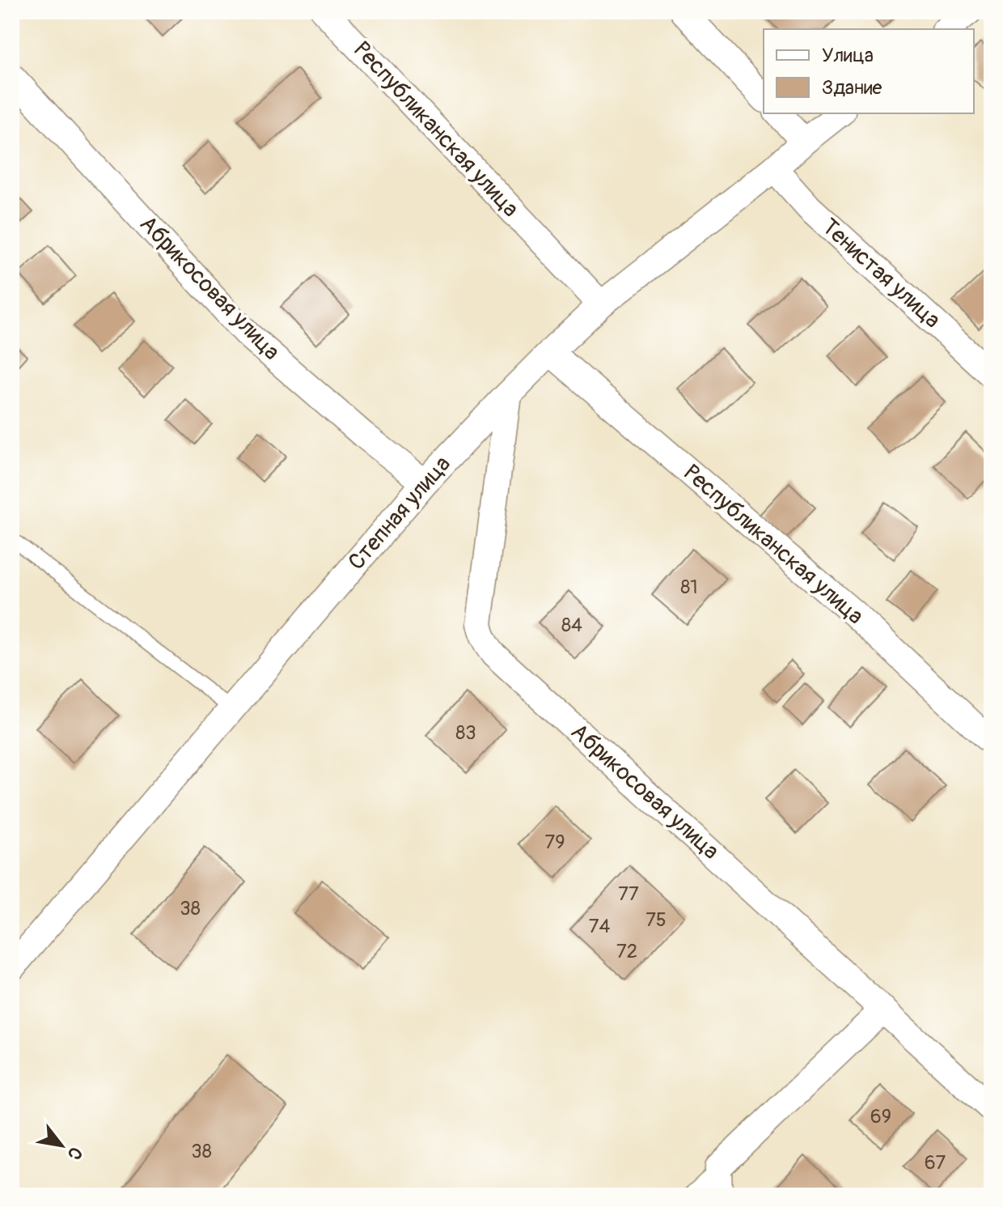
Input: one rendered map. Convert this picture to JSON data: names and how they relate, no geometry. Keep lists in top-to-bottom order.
{
  "streets": {
    "street": [
      "Республиканская улица",
      "Тенистая улица",
      "Абрикосовая улица",
      "Степная улица"
    ]
  },
  "crossings": [
    ["Республиканская улица", "Степная улица"],
    ["Тенистая улица", "Степная улица"],
    ["Абрикосовая улица", "Степная улица"]
  ],
  "house_numbers": [
    "81",
    "84",
    "83",
    "79",
    "77",
    "38",
    "75",
    "74",
    "72",
    "69",
    "38",
    "67"
  ],
  "legend": ["Улица", "Здание"],
  "north": "bottom right"
}
